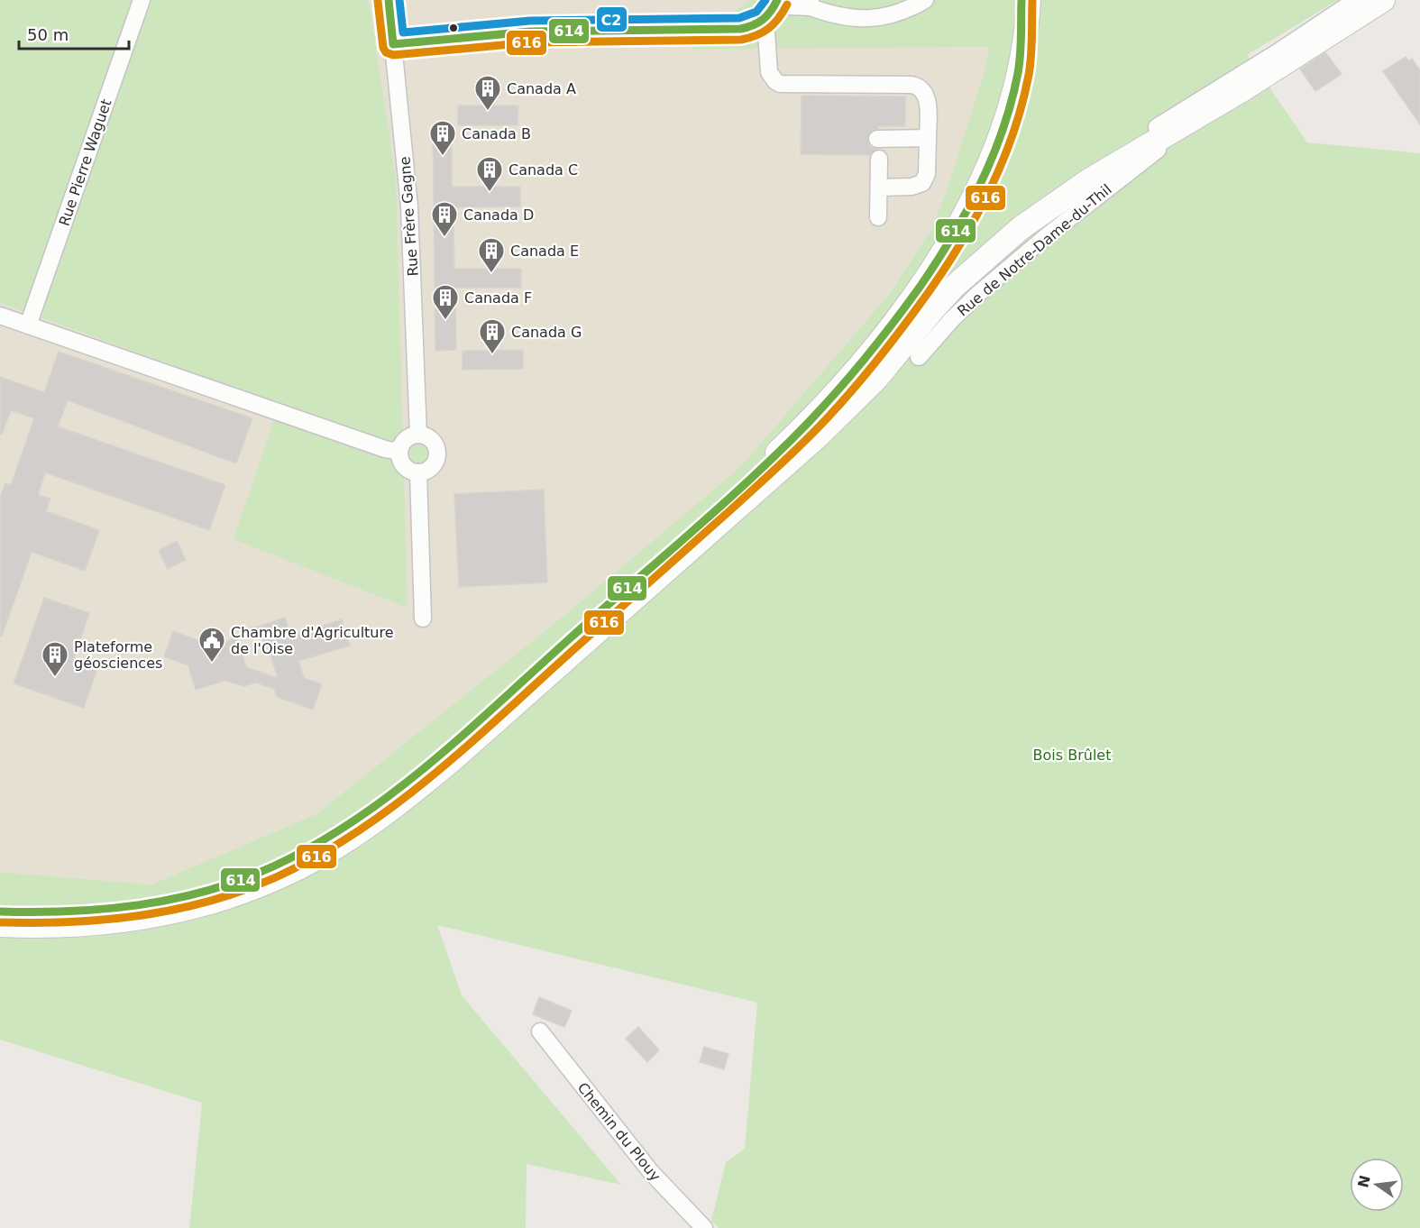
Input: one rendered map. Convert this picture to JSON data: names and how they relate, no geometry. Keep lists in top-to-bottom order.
{
  "streets": {
    "main road": ["Rue de Notre-Dame-du-Thil"],
    "street": ["Rue Pierre Waguet", "Rue Frère Gagne", "Chemin du Plouy"]
  },
  "parks": ["Bois Brûlet"],
  "places": {
    "building": [
      "Canada A",
      "Canada B",
      "Canada C",
      "Canada D",
      "Canada E",
      "Canada F",
      "Canada G",
      "Plateforme géosciences"
    ],
    "public building": ["Chambre d'Agriculture de l'Oise"]
  },
  "lines": ["transit line 614", "transit line 616", "transit line C2"],
  "scale_bar": "50 m",
  "north": "left"
}
